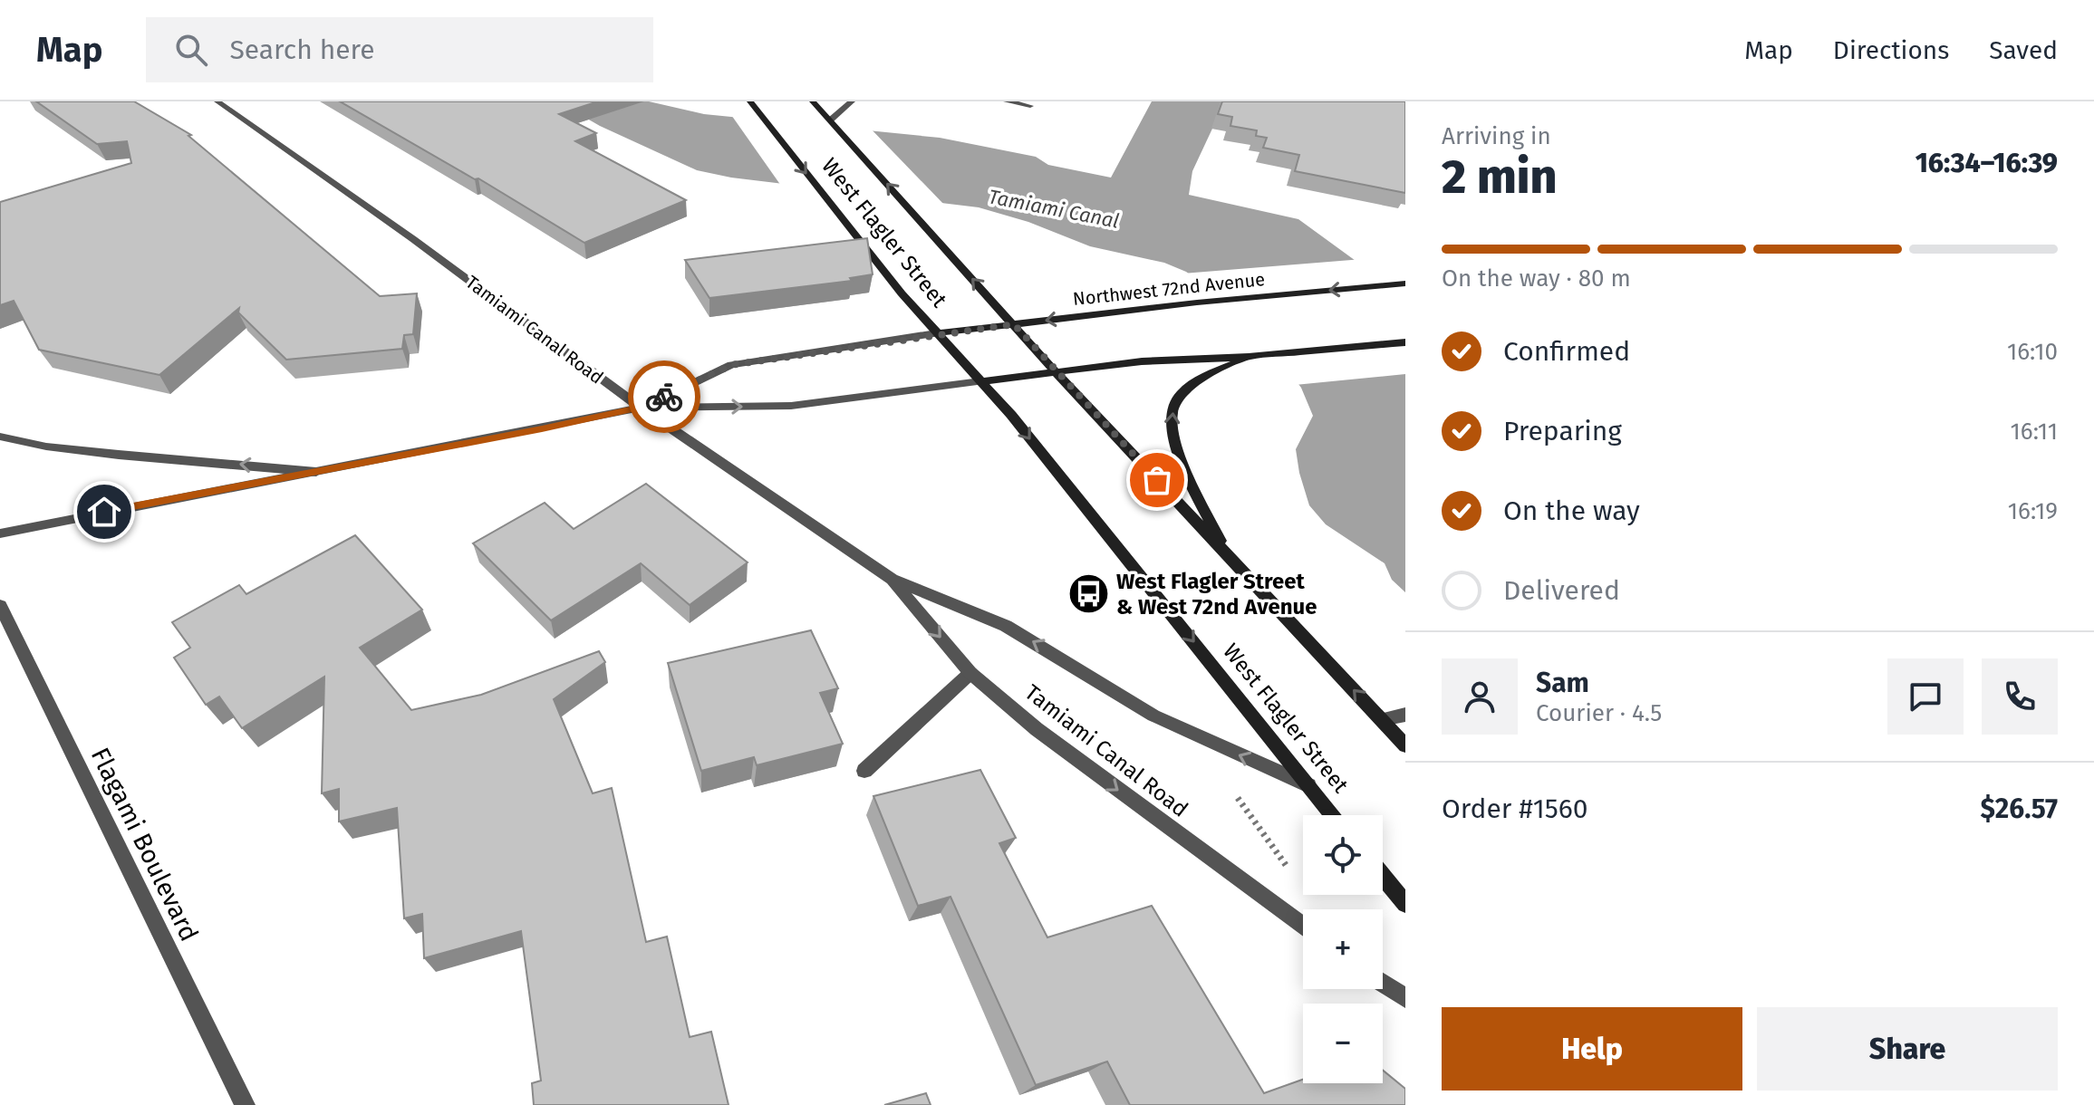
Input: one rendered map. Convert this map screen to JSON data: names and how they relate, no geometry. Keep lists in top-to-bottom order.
{
  "streets": {
    "main road": ["West Flagler Street", "Northwest 72nd Avenue"],
    "street": ["Tamiami Canal Road", "Flagami Boulevard"]
  },
  "crossings": [
    ["West Flagler Street", "Northwest 72nd Avenue"],
    ["West Flagler Street", "Tamiami Canal Road"]
  ],
  "water": ["Tamiami Canal"],
  "places": {
    "bus stop": ["West Flagler Street & West 72nd Avenue"]
  },
  "page": {
    "header": "Map",
    "search": "Search here",
    "nav": ["Map", "Directions", "Saved"],
    "heading": ["2 min", "Arriving in", "16:34–16:39"],
    "panel": [
      "Sam",
      "Courier · 4.5",
      "Order #1560",
      "$26.57"
    ],
    "bar": "On the way · 80 m",
    "list": [
      ["Confirmed", "16:10"],
      ["Preparing", "16:11"],
      ["On the way", "16:19"],
      "Delivered"
    ],
    "map_buttons": ["+", "−"],
    "buttons": ["Help", "Share"]
  }
}
